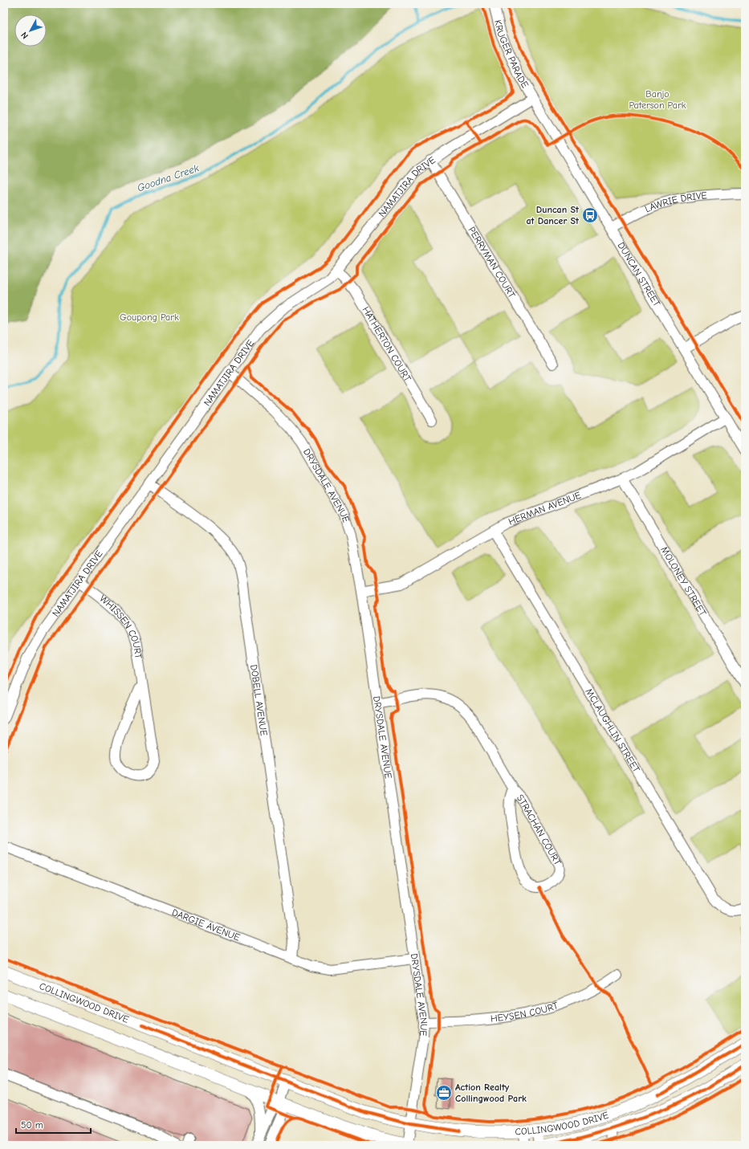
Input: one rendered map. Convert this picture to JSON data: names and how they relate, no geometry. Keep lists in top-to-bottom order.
{
  "streets": {
    "main road": ["COLLINGWOOD DRIVE"],
    "street": [
      "KRUGER PARADE",
      "NAMATJIRA DRIVE",
      "LAWRIE DRIVE",
      "PERRYMAN COURT",
      "DUNCAN STREET",
      "HATHERTON COURT",
      "DRYSDALE AVENUE",
      "HERMAN AVENUE",
      "MOLONEY STREET",
      "WHISSEN COURT",
      "DOBELL AVENUE",
      "MCLAUGHLIN STREET",
      "STRACHAN COURT",
      "DARGIE AVENUE",
      "HEYSEN COURT"
    ]
  },
  "crossings": [
    ["KRUGER PARADE", "NAMATJIRA DRIVE"],
    ["KRUGER PARADE", "DUNCAN STREET"],
    ["NAMATJIRA DRIVE", "PERRYMAN COURT"],
    ["NAMATJIRA DRIVE", "DUNCAN STREET"],
    ["NAMATJIRA DRIVE", "HATHERTON COURT"],
    ["NAMATJIRA DRIVE", "DRYSDALE AVENUE"],
    ["NAMATJIRA DRIVE", "WHISSEN COURT"],
    ["NAMATJIRA DRIVE", "DOBELL AVENUE"],
    ["LAWRIE DRIVE", "DUNCAN STREET"],
    ["DUNCAN STREET", "HERMAN AVENUE"],
    ["DRYSDALE AVENUE", "HERMAN AVENUE"],
    ["DRYSDALE AVENUE", "STRACHAN COURT"],
    ["DRYSDALE AVENUE", "DARGIE AVENUE"],
    ["DRYSDALE AVENUE", "COLLINGWOOD DRIVE"],
    ["DRYSDALE AVENUE", "HEYSEN COURT"],
    ["HERMAN AVENUE", "MOLONEY STREET"],
    ["HERMAN AVENUE", "MCLAUGHLIN STREET"],
    ["DOBELL AVENUE", "DARGIE AVENUE"]
  ],
  "water": ["Goodna Creek"],
  "parks": ["Banjo Paterson Park", "Goupong Park"],
  "places": {
    "bus stop": ["Duncan St at Dancer St"],
    "office": ["Action Realty Collingwood Park"]
  },
  "scale_bar": "50 m",
  "north": "bottom left"
}
